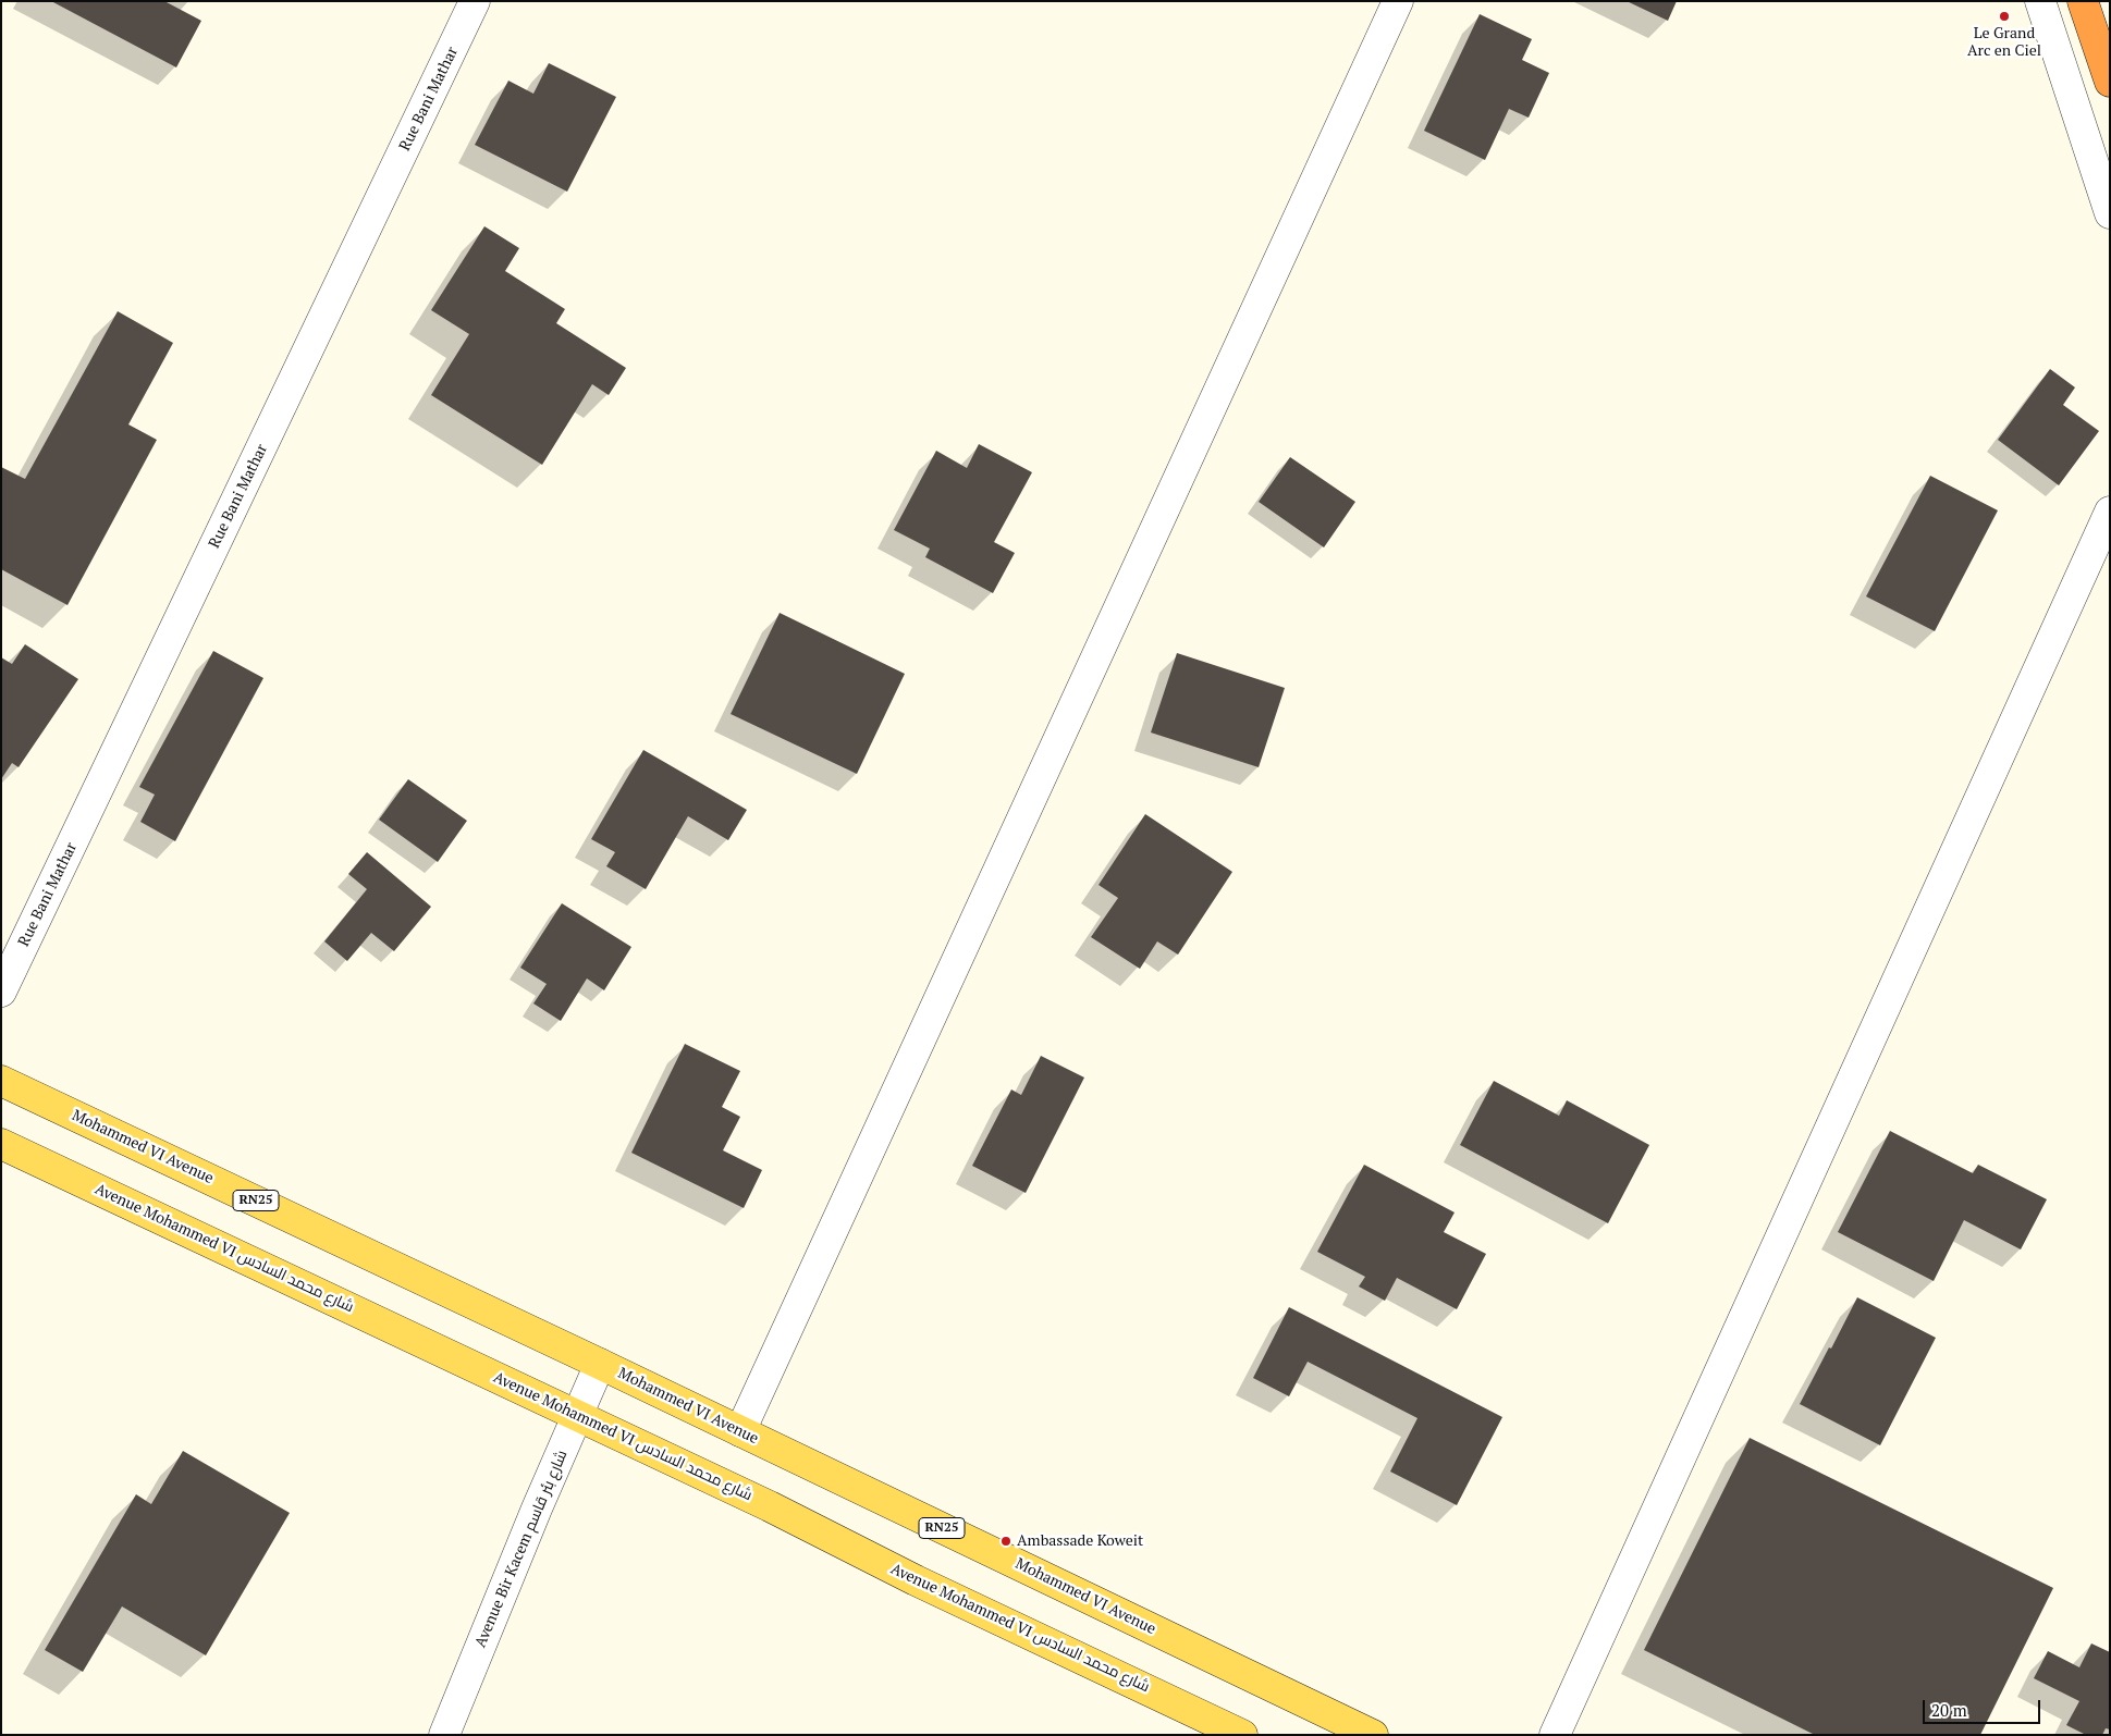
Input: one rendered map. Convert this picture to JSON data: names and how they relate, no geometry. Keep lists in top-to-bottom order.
{
  "streets": {
    "main road": ["Mohammed VI Avenue", "RN25", "Avenue Mohammed VI شارع محمد السادس"],
    "street": ["Rue Bani Mathar", "Avenue Bir Kacem شارع بئر قاسم"]
  },
  "crossings": [
    ["Mohammed VI Avenue", "Avenue Bir Kacem شارع بئر قاسم"],
    ["Avenue Mohammed VI شارع محمد السادس", "Avenue Bir Kacem شارع بئر قاسم"]
  ],
  "places": ["Le Grand Arc en Ciel", "Ambassade Koweit"],
  "scale_bar": "20 m"
}
